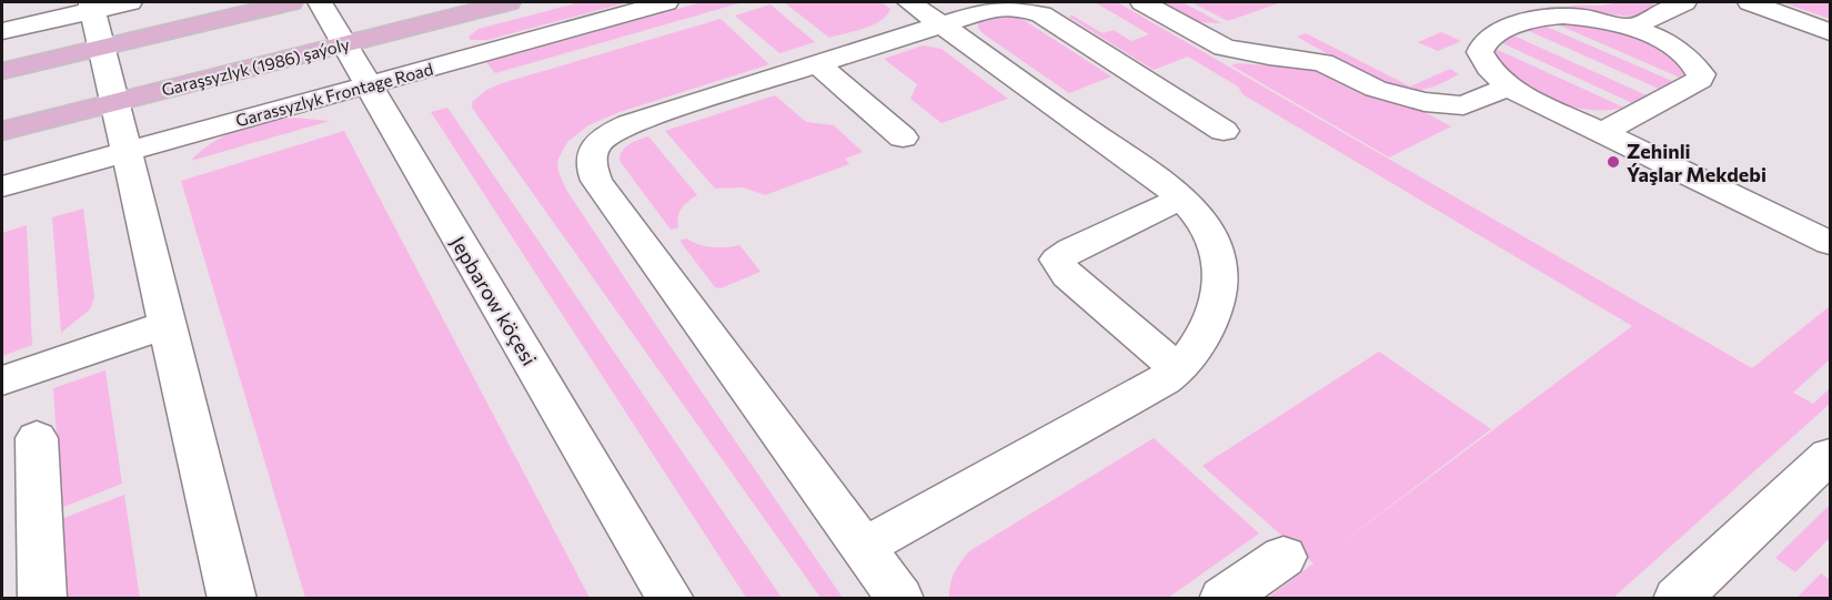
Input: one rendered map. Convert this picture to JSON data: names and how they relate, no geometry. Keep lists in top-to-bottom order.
{
  "streets": {
    "main road": ["Garaşsyzlyk (1986) şaýoly"],
    "street": ["Garassyzlyk Frontage Road", "Jepbarow köçesi"]
  },
  "crossings": [
    ["Garaşsyzlyk (1986) şaýoly", "Jepbarow köçesi"],
    ["Garassyzlyk Frontage Road", "Jepbarow köçesi"]
  ],
  "places": ["Zehinli Ýaşlar Mekdebi"]
}
